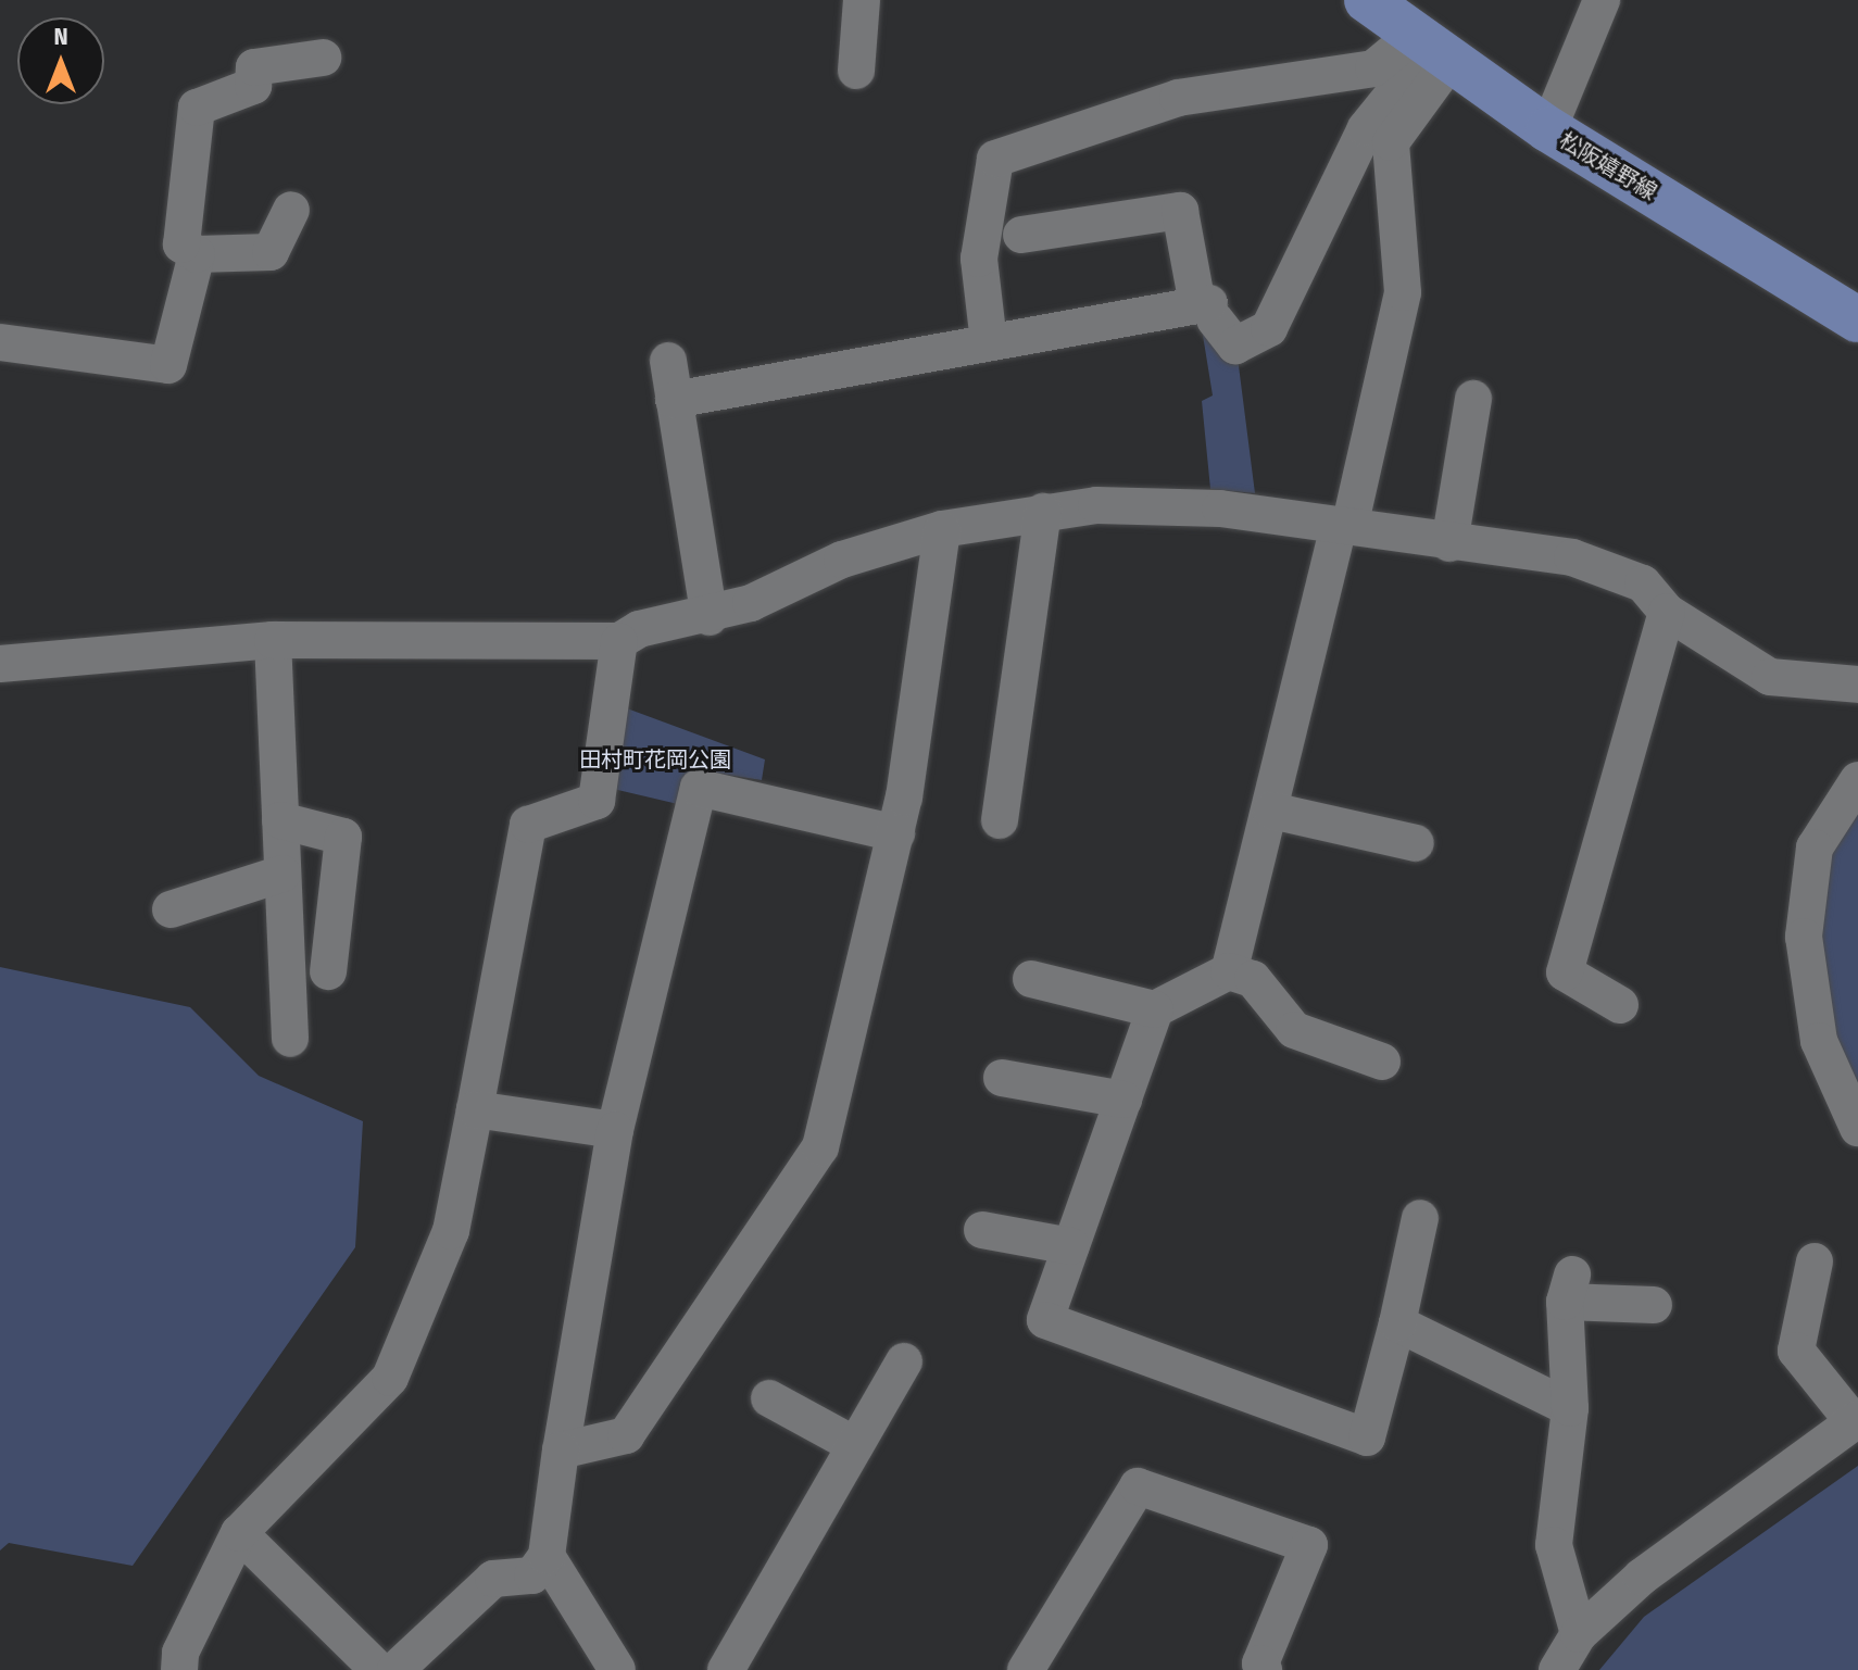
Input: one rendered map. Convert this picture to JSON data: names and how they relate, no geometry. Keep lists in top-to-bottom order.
{
  "streets": {
    "main road": ["松阪嬉野線"]
  },
  "parks": ["田村町花岡公園"],
  "north": "top"
}
